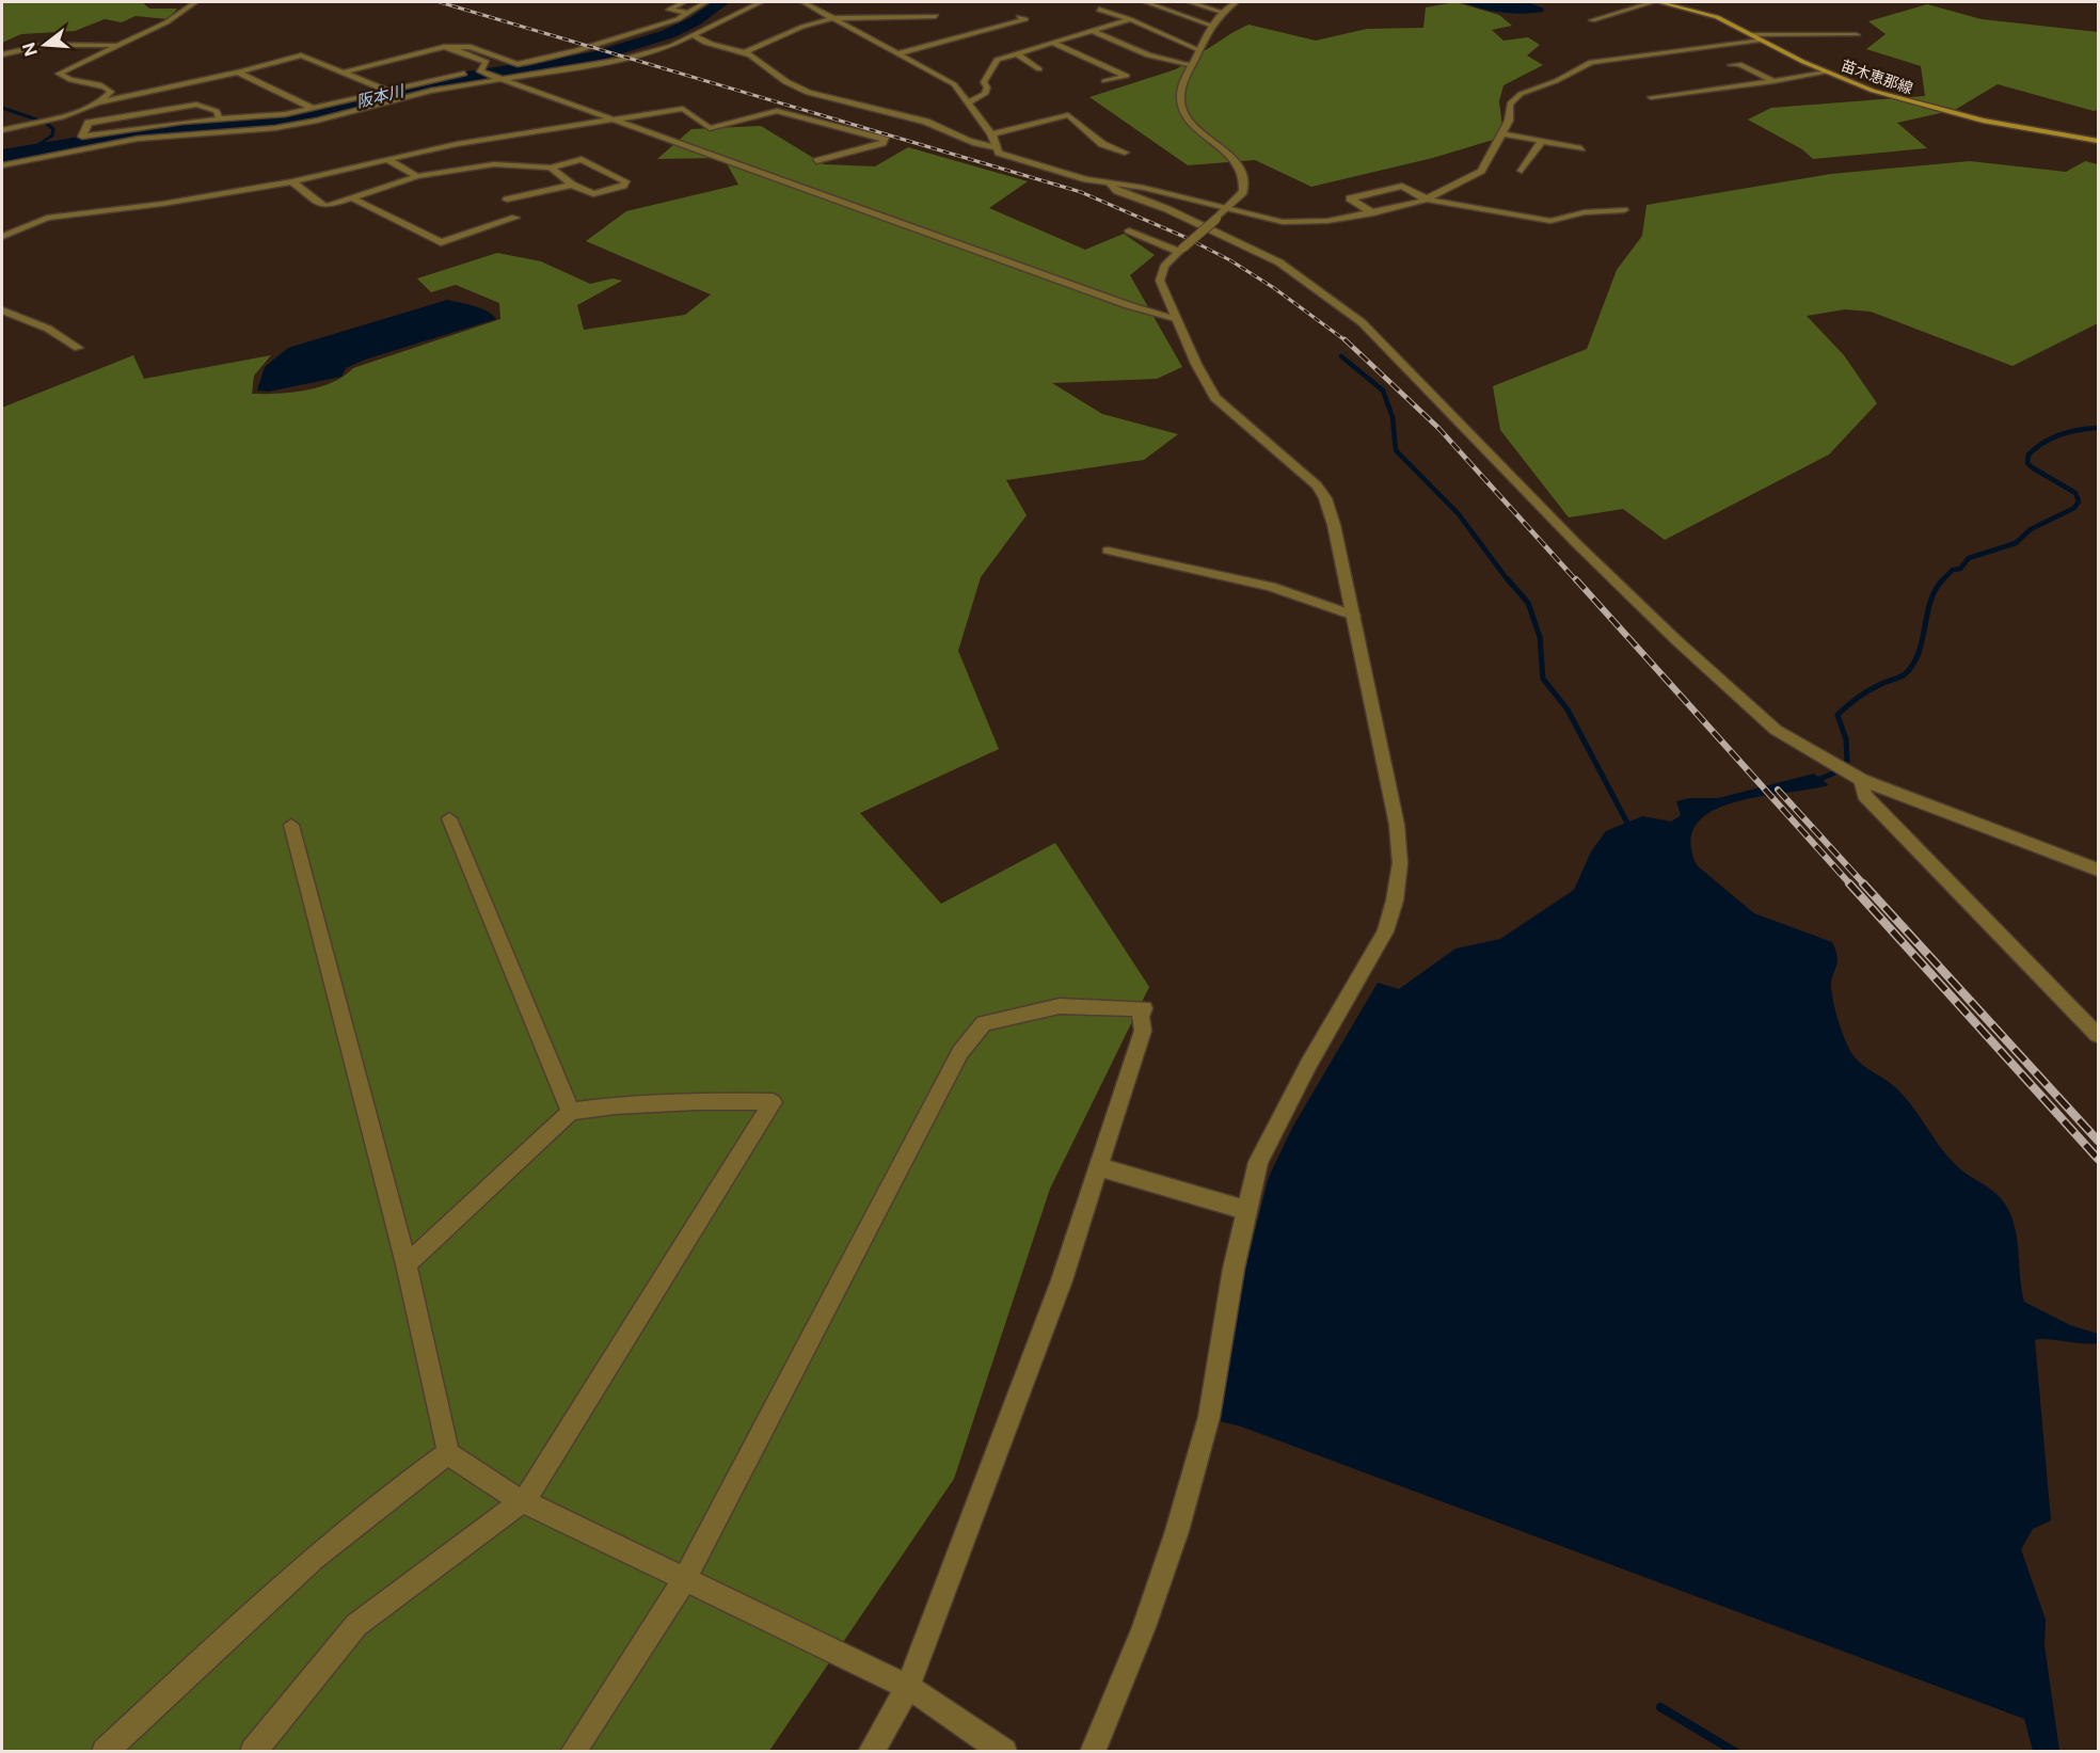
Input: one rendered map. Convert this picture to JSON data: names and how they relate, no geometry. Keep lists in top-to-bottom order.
{
  "streets": {
    "main road": ["苗木恵那線"]
  },
  "water": ["阪本川"],
  "north": "left"
}
